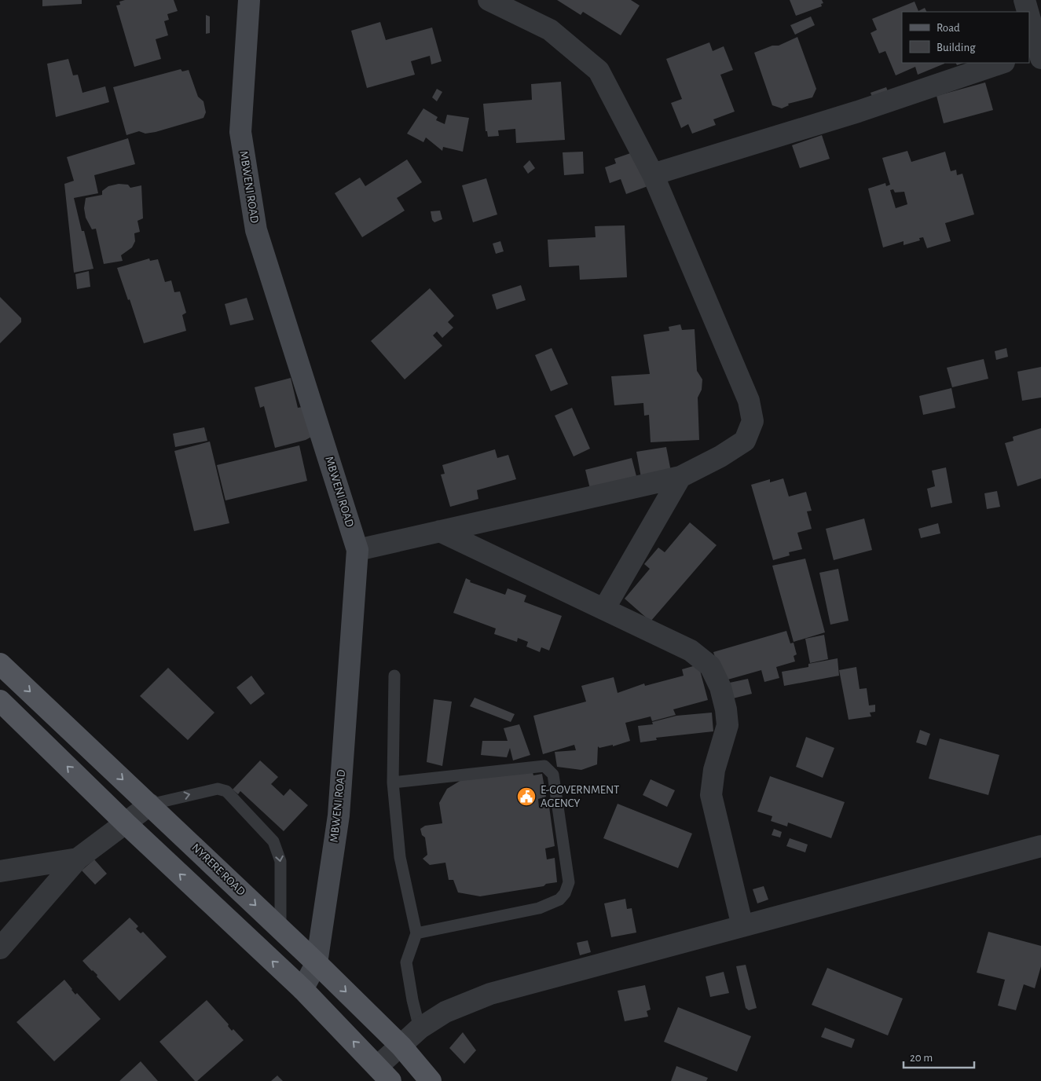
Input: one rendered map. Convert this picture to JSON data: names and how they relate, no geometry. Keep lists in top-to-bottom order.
{
  "streets": {
    "main road": ["NYRERE ROAD"],
    "street": ["MBWENI ROAD"]
  },
  "crossings": [
    ["MBWENI ROAD", "NYRERE ROAD"]
  ],
  "places": {
    "public building": ["E-GOVERNMENT AGENCY"]
  },
  "legend": ["Road", "Building"],
  "scale_bar": "20 m"
}
